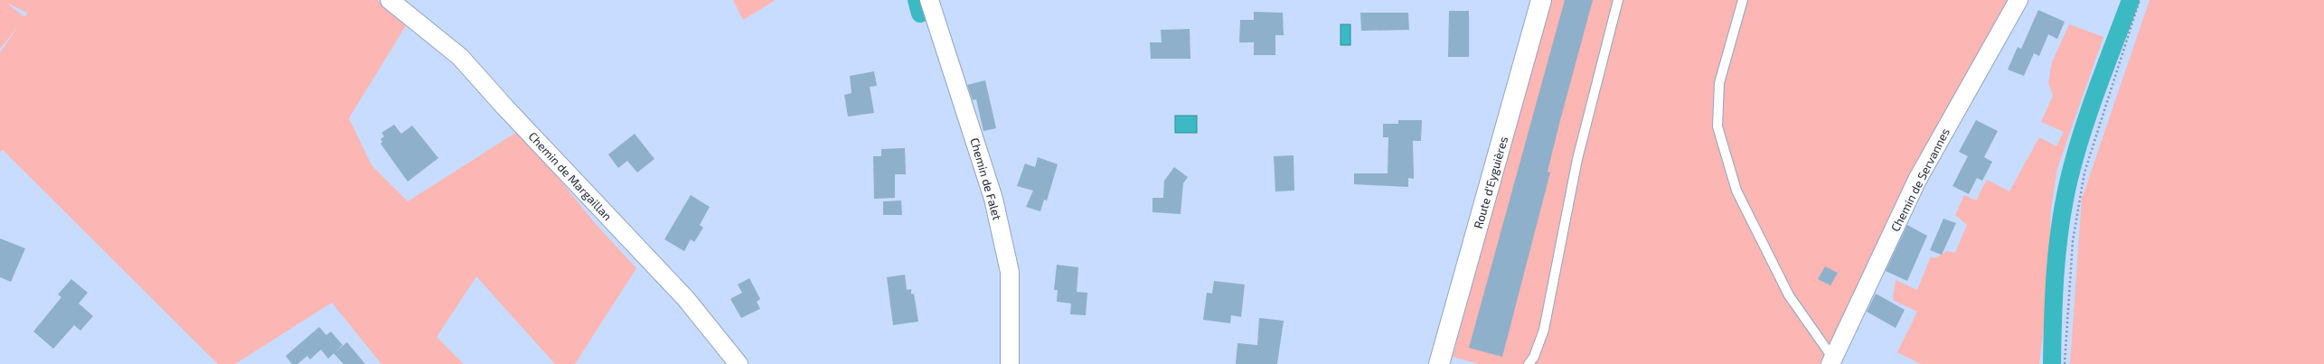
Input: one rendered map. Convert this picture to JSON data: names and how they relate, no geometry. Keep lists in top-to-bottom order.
{
  "streets": {
    "main road": ["Route d'Eyguières"],
    "street": ["Chemin de Margaillan", "Chemin de Falet", "Chemin de Servannes"]
  }
}
